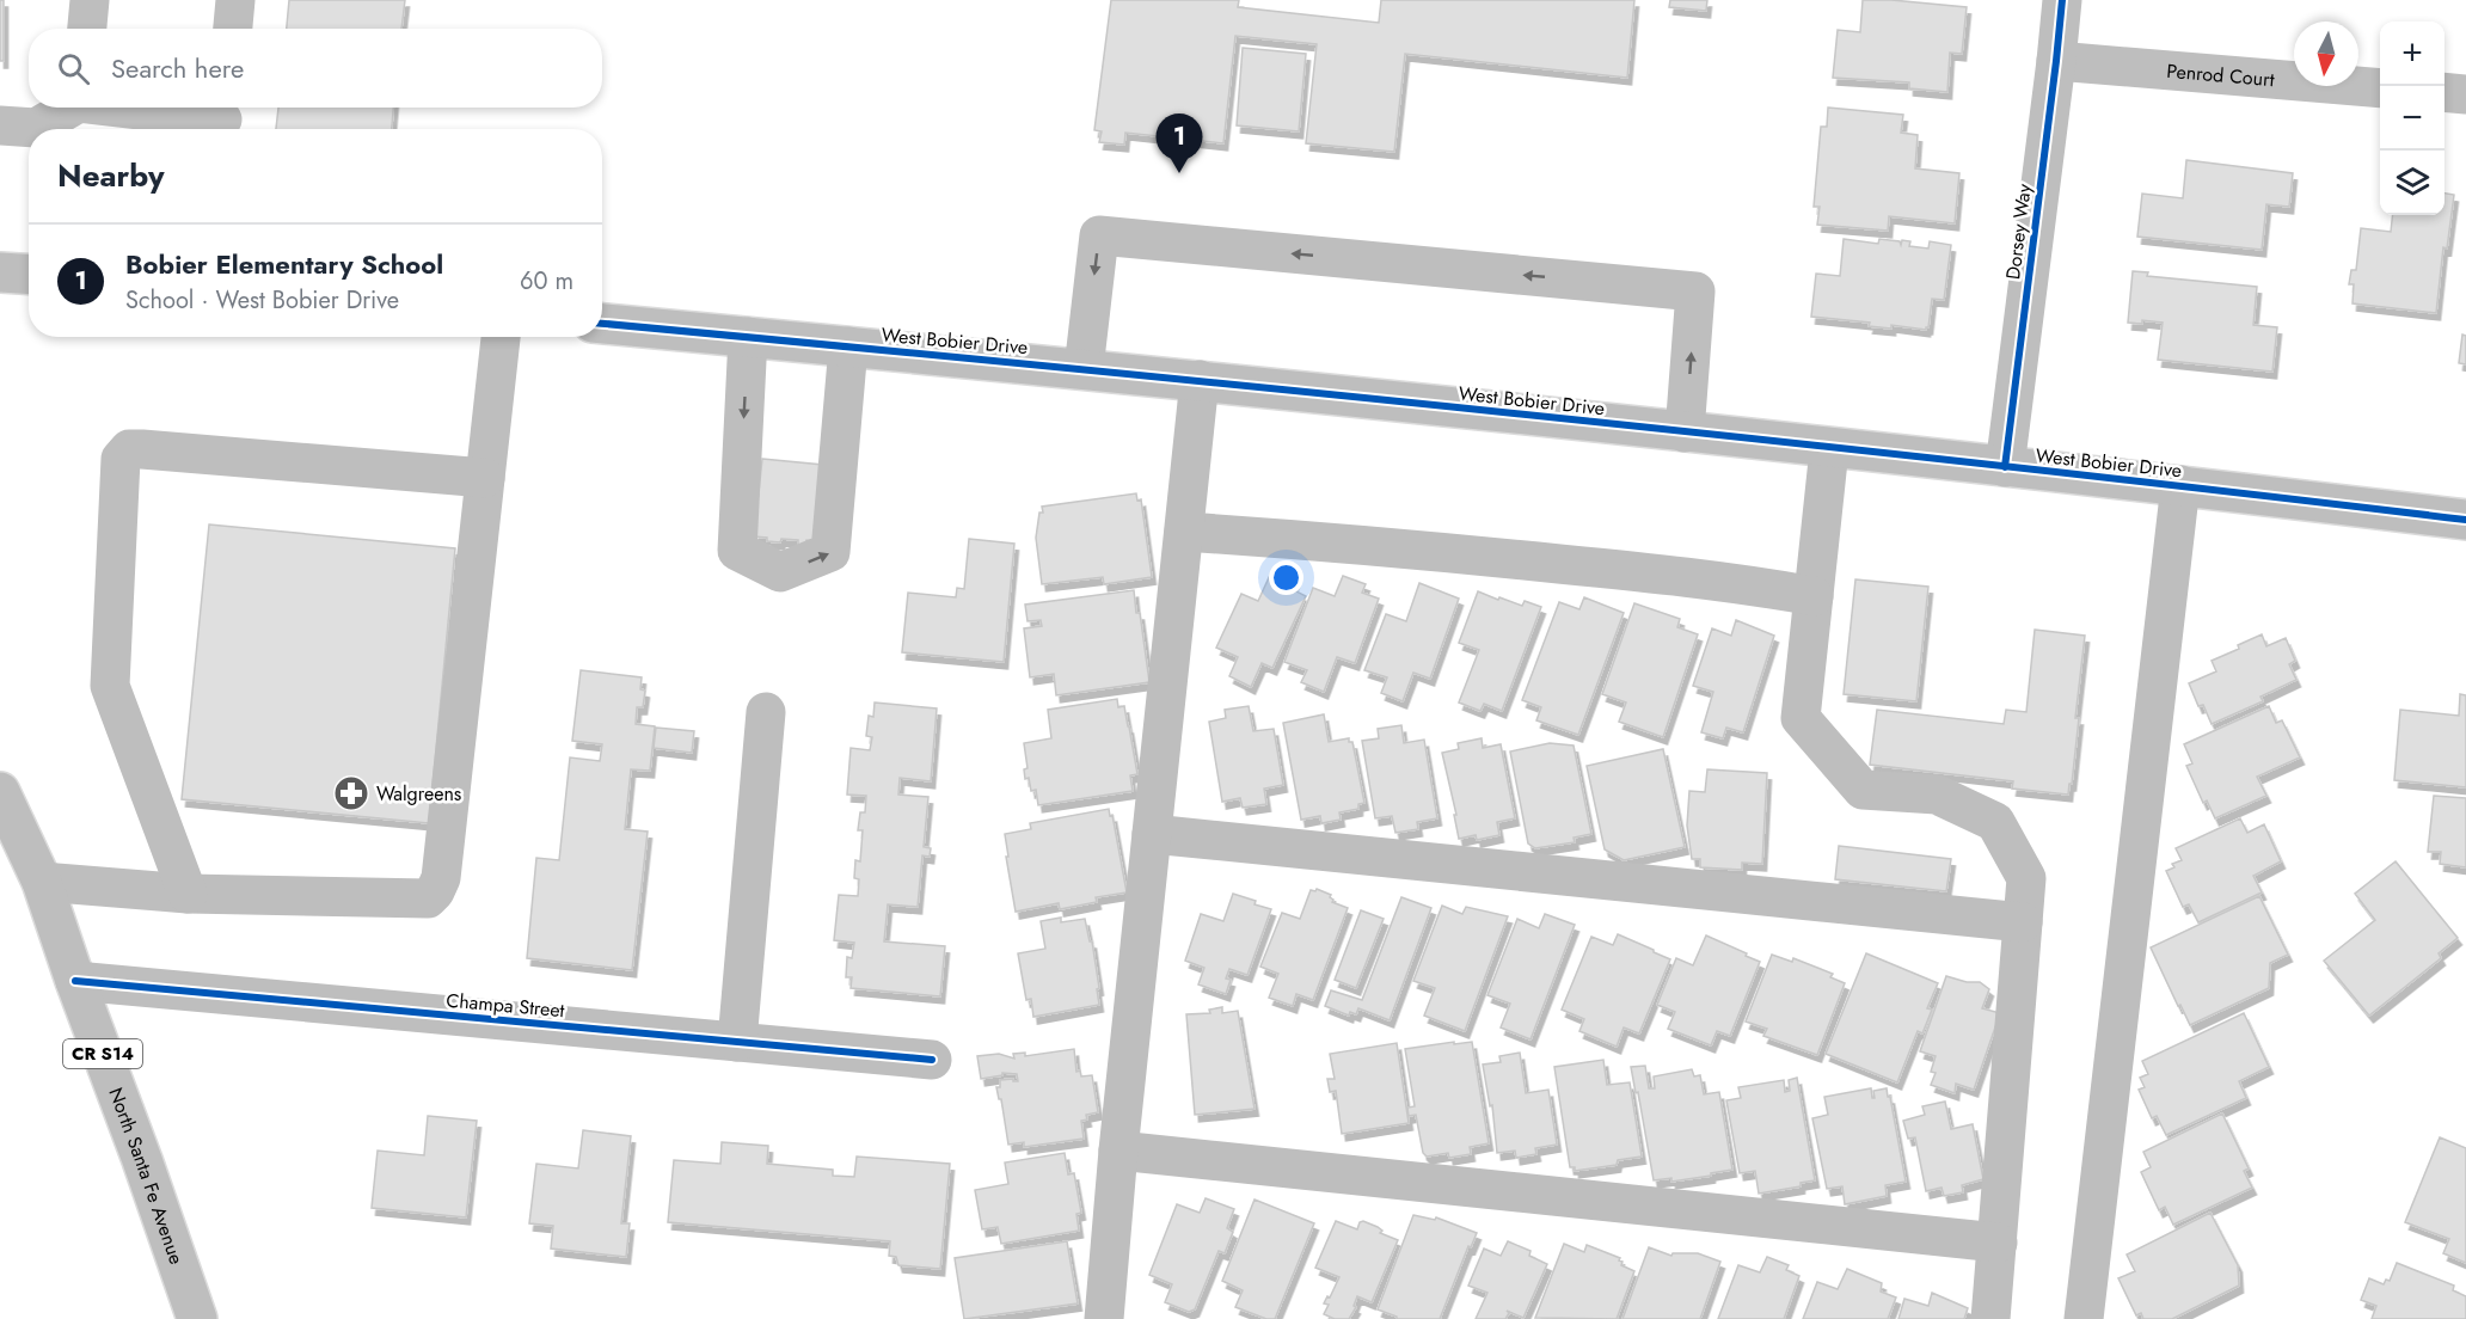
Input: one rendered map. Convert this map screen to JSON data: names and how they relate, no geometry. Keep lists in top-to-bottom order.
{
  "streets": {
    "main road": [
      "Penrod Court",
      "Dorsey Way",
      "West Bobier Drive",
      "Champa Street",
      "CR S14",
      "North Santa Fe Avenue"
    ]
  },
  "crossings": [
    ["Penrod Court", "Dorsey Way"],
    ["Dorsey Way", "West Bobier Drive"],
    ["Champa Street", "North Santa Fe Avenue"]
  ],
  "places": {
    "pharmacy": ["Walgreens"]
  },
  "north": "bottom",
  "page": {
    "map_buttons": ["+", "−"],
    "search": "Search here",
    "pins": "1",
    "heading": "Nearby",
    "list": [
      {
        "mark": "1",
        "name": "Bobier Elementary School",
        "note": "School · West Bobier Drive",
        "value": "60 m"
      }
    ]
  }
}
